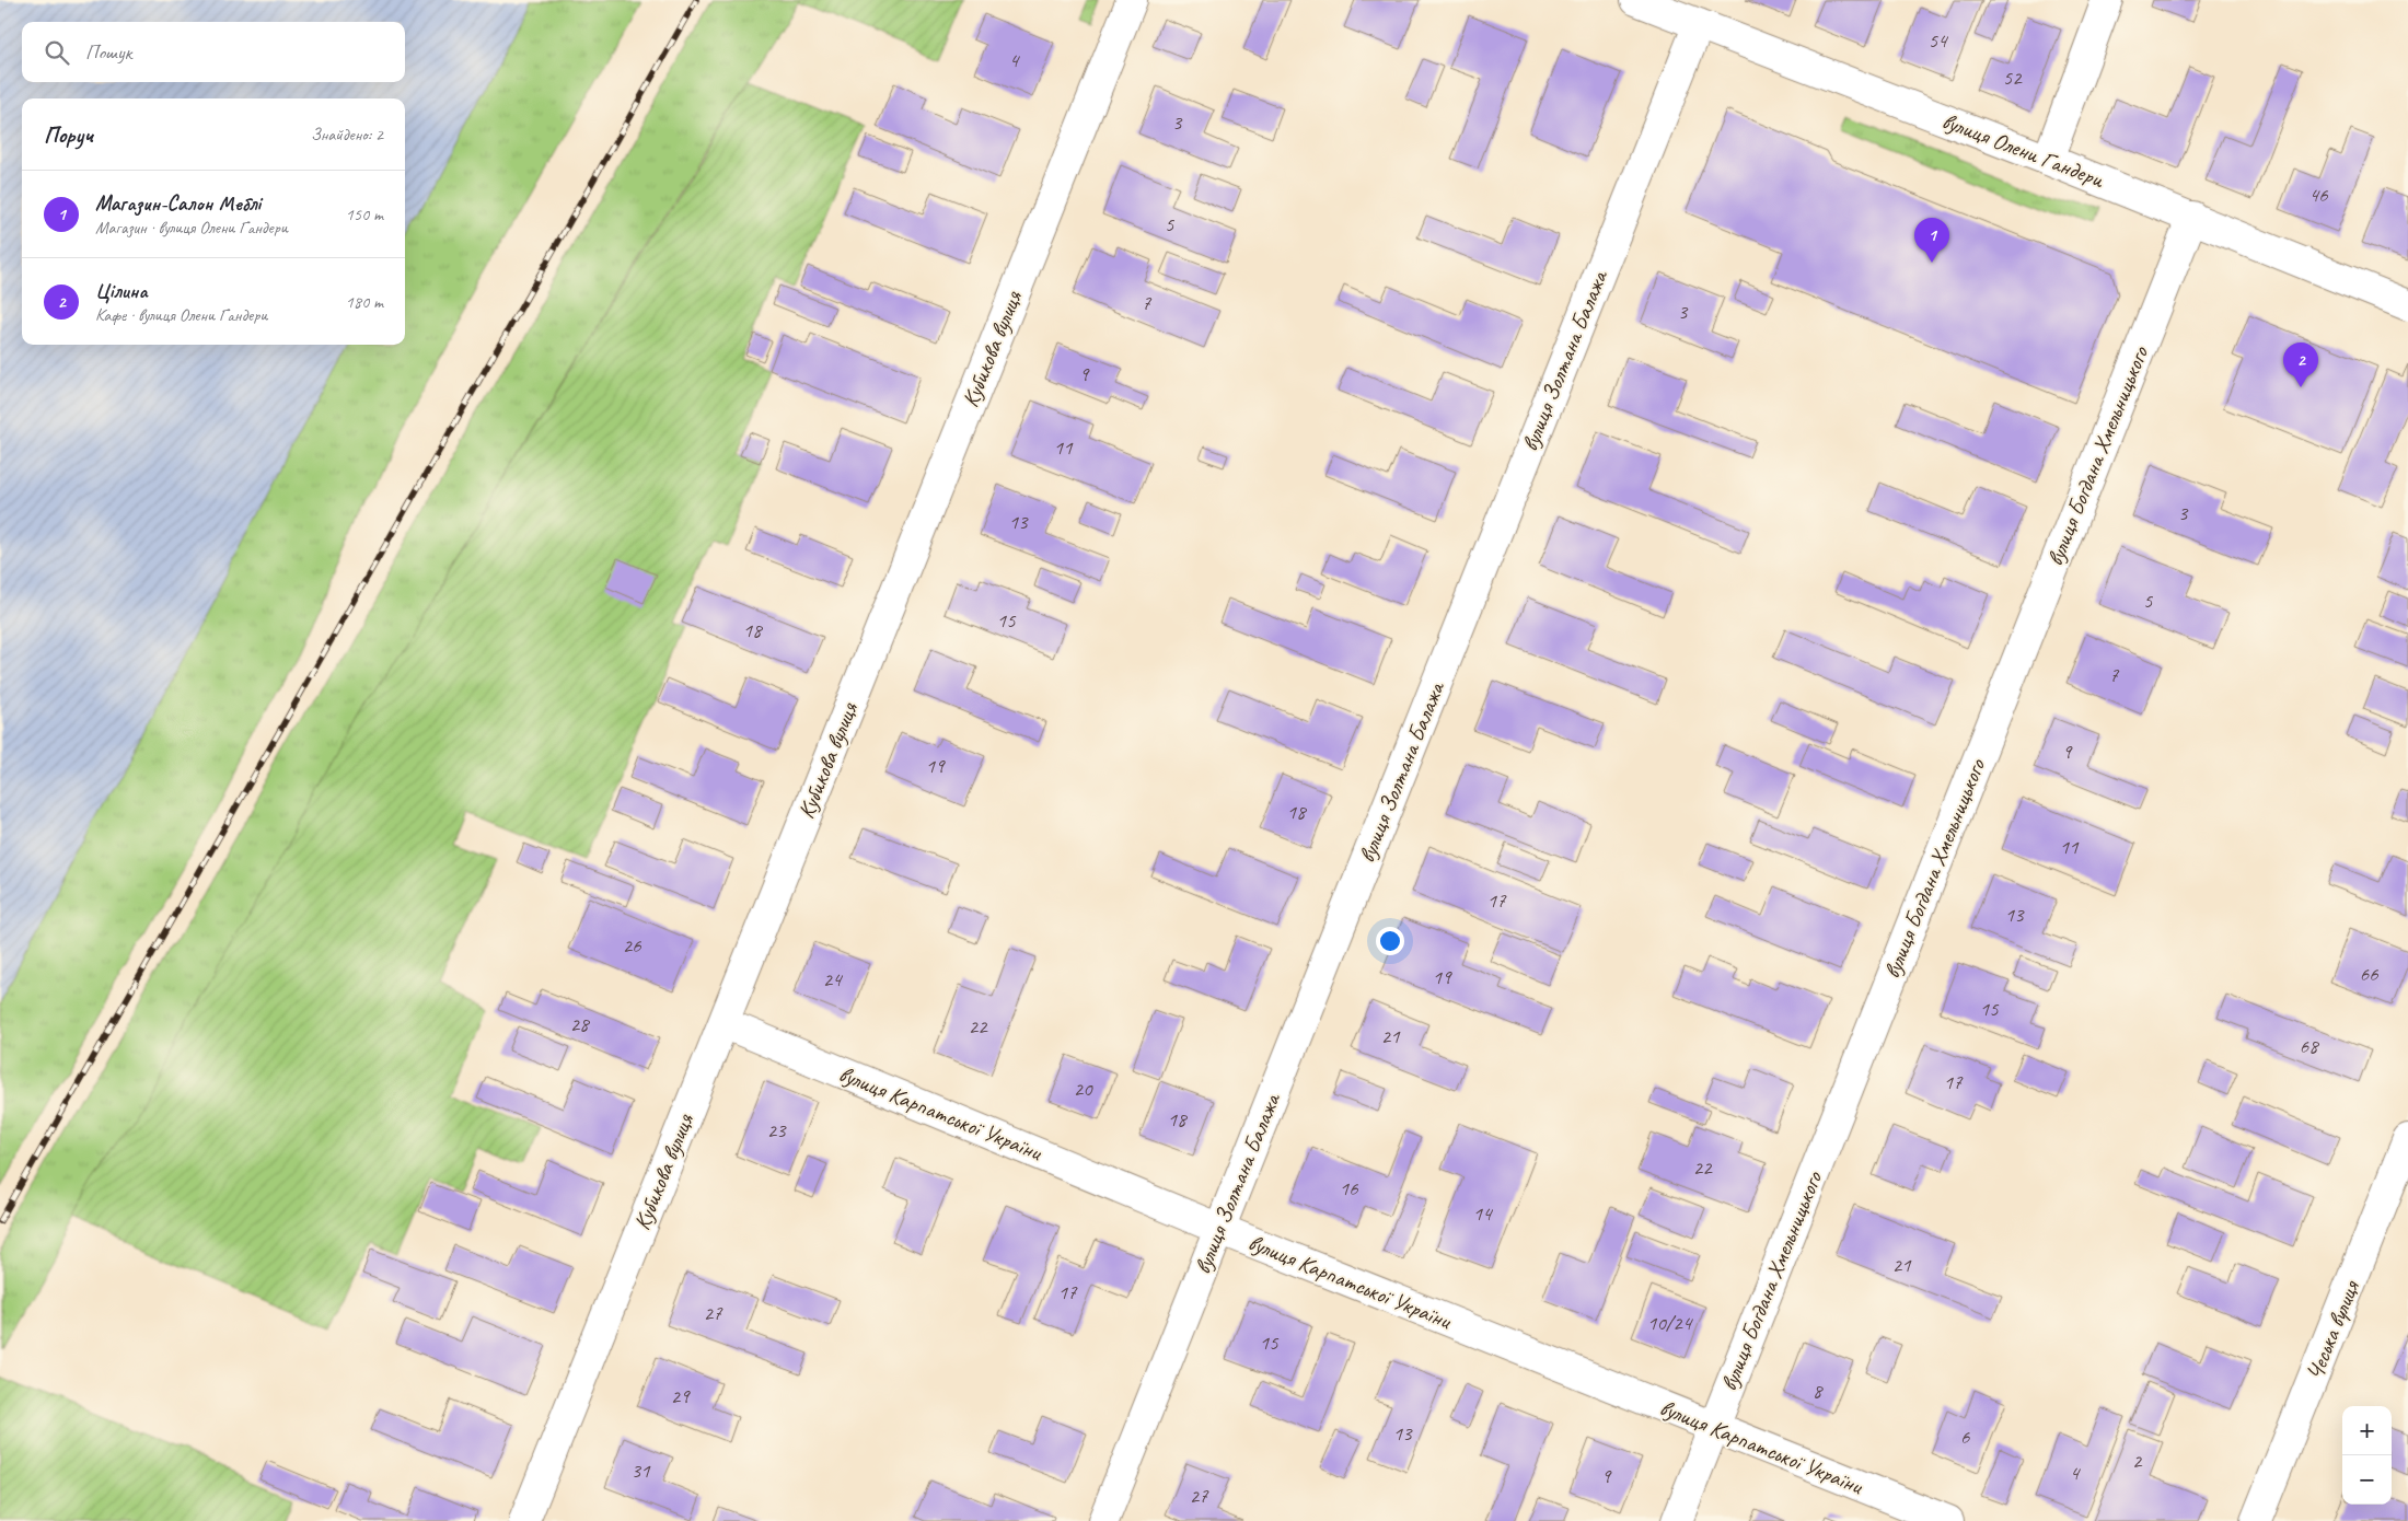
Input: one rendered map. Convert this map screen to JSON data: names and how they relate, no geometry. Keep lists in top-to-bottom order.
{
  "streets": {
    "street": [
      "вулиця Олени Гандери",
      "Кубикова вулиця",
      "вулиця Золтана Балажа",
      "вулиця Богдана Хмельницького",
      "вулиця Карпатської України",
      "Чеська вулиця"
    ]
  },
  "crossings": [
    ["вулиця Олени Гандери", "вулиця Золтана Балажа"],
    ["вулиця Олени Гандери", "вулиця Богдана Хмельницького"],
    ["Кубикова вулиця", "вулиця Карпатської України"],
    ["вулиця Золтана Балажа", "вулиця Карпатської України"],
    ["вулиця Богдана Хмельницького", "вулиця Карпатської України"]
  ],
  "house_numbers": [
    "54",
    "4",
    "52",
    "3",
    "46",
    "5",
    "7",
    "3",
    "9",
    "11",
    "3",
    "13",
    "5",
    "15",
    "18",
    "7",
    "9",
    "19",
    "18",
    "11",
    "17",
    "13",
    "26",
    "66",
    "19",
    "24",
    "15",
    "28",
    "22",
    "21",
    "68",
    "17",
    "20",
    "18",
    "23",
    "22",
    "16",
    "14",
    "21",
    "17",
    "27",
    "10/24",
    "15",
    "8",
    "29",
    "13",
    "6",
    "2",
    "31",
    "4",
    "9",
    "27"
  ],
  "page": {
    "search": "Пошук",
    "heading": ["Поруч", "Знайдено: 2"],
    "list": [
      {
        "mark": "1",
        "name": "Магазин-Салон Меблі",
        "note": "Магазин · вулиця Олени Гандери",
        "value": "150 m"
      },
      {
        "mark": "2",
        "name": "Цілина",
        "note": "Кафе · вулиця Олени Гандери",
        "value": "180 m"
      }
    ],
    "pins": ["1", "2"],
    "map_buttons": ["+", "−"]
  }
}
